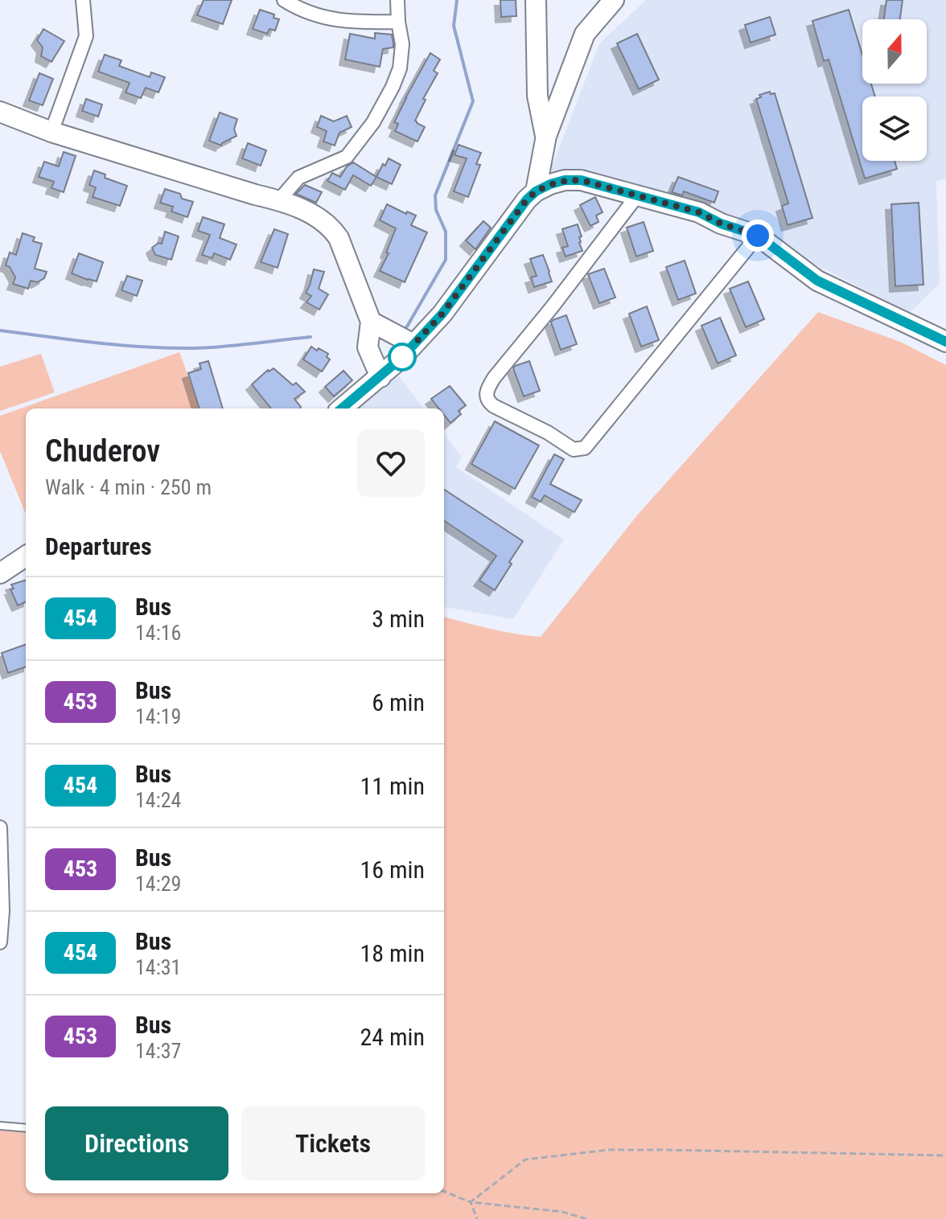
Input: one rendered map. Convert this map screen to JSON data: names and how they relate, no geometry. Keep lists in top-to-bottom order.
{
  "lines": ["bus line 454"],
  "north": "top",
  "page": {
    "heading": [
      ["Chuderov", "Walk · 4 min · 250 m"],
      "Departures"
    ],
    "list": [
      {
        "mark": "454",
        "name": "Bus",
        "note": "14:16",
        "value": "3 min"
      },
      {
        "mark": "453",
        "name": "Bus",
        "note": "14:19",
        "value": "6 min"
      },
      {
        "mark": "454",
        "name": "Bus",
        "note": "14:24",
        "value": "11 min"
      },
      {
        "mark": "453",
        "name": "Bus",
        "note": "14:29",
        "value": "16 min"
      },
      {
        "mark": "454",
        "name": "Bus",
        "note": "14:31",
        "value": "18 min"
      },
      {
        "mark": "453",
        "name": "Bus",
        "note": "14:37",
        "value": "24 min"
      }
    ],
    "buttons": ["Directions", "Tickets"]
  }
}
